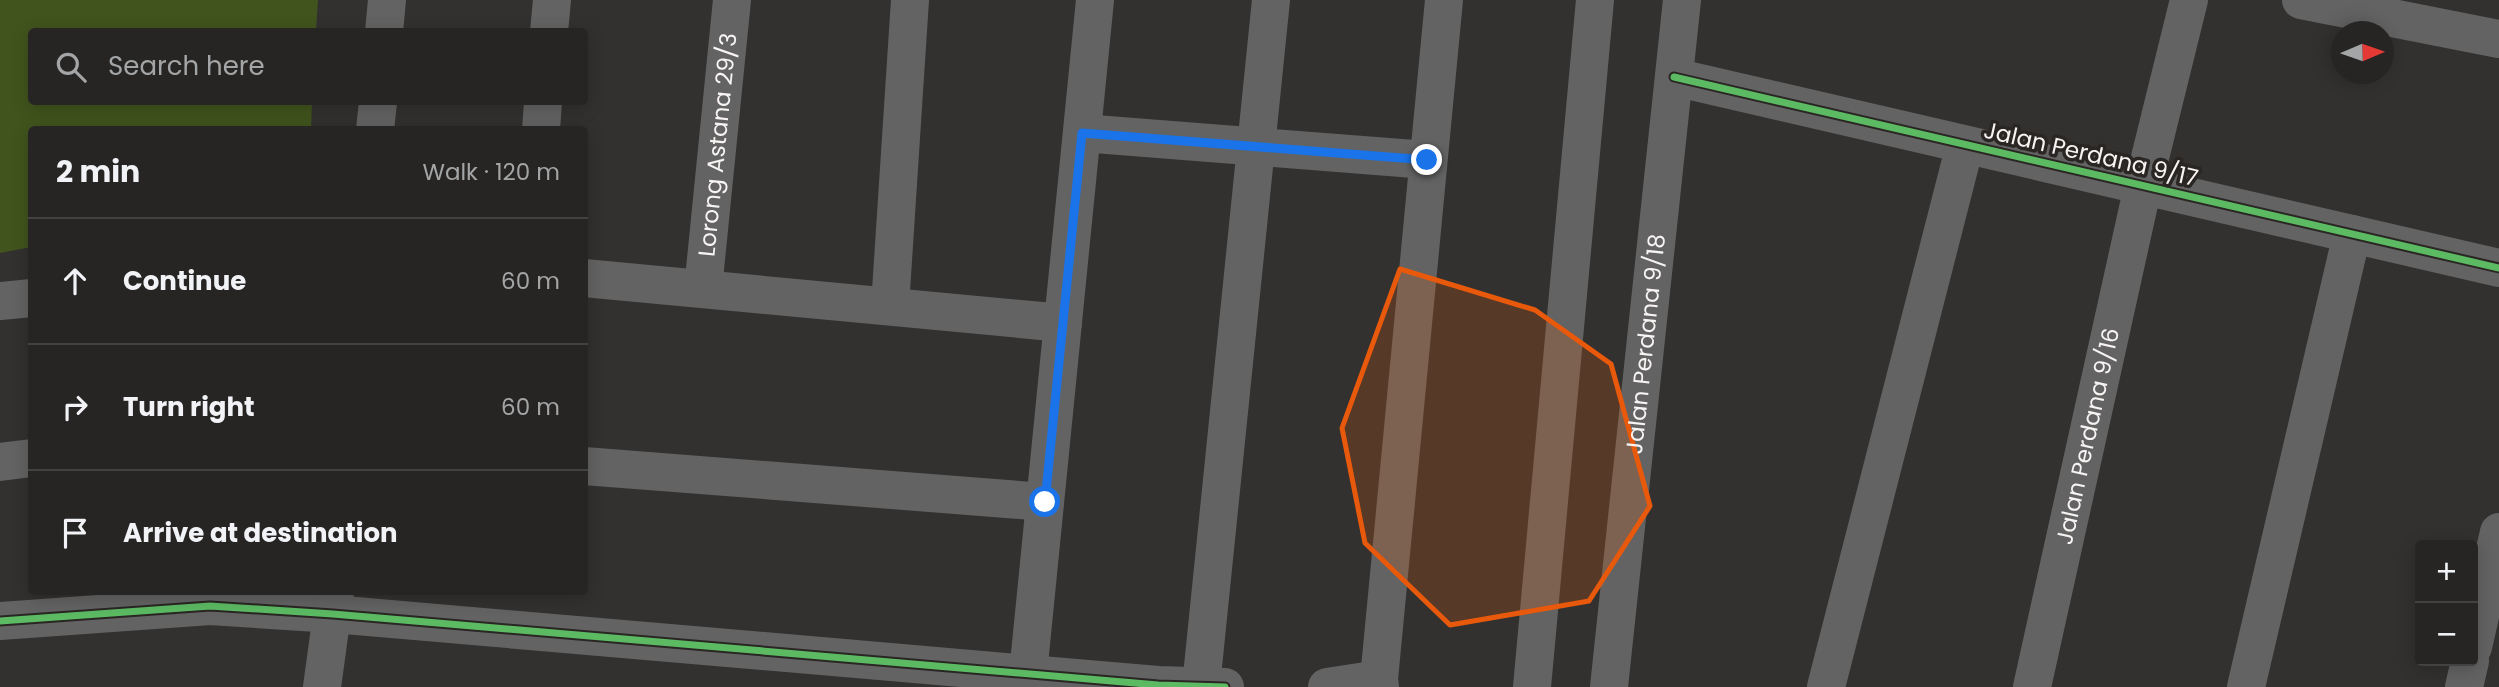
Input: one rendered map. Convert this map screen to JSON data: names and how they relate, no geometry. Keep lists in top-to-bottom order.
{
  "streets": {
    "street": [
      "Lorong Astana 29/3",
      "Jalan Perdana 9/17",
      "Jalan Perdana 9/18",
      "Jalan Perdana 9/16"
    ]
  },
  "crossings": [
    ["Jalan Perdana 9/17", "Jalan Perdana 9/18"],
    ["Jalan Perdana 9/17", "Jalan Perdana 9/16"]
  ],
  "north": "right",
  "page": {
    "search": "Search here",
    "heading": ["2 min", "Walk · 120 m"],
    "list": [
      ["Continue", "60 m"],
      ["Turn right", "60 m"],
      "Arrive at destination"
    ],
    "map_buttons": ["+", "−"]
  }
}
